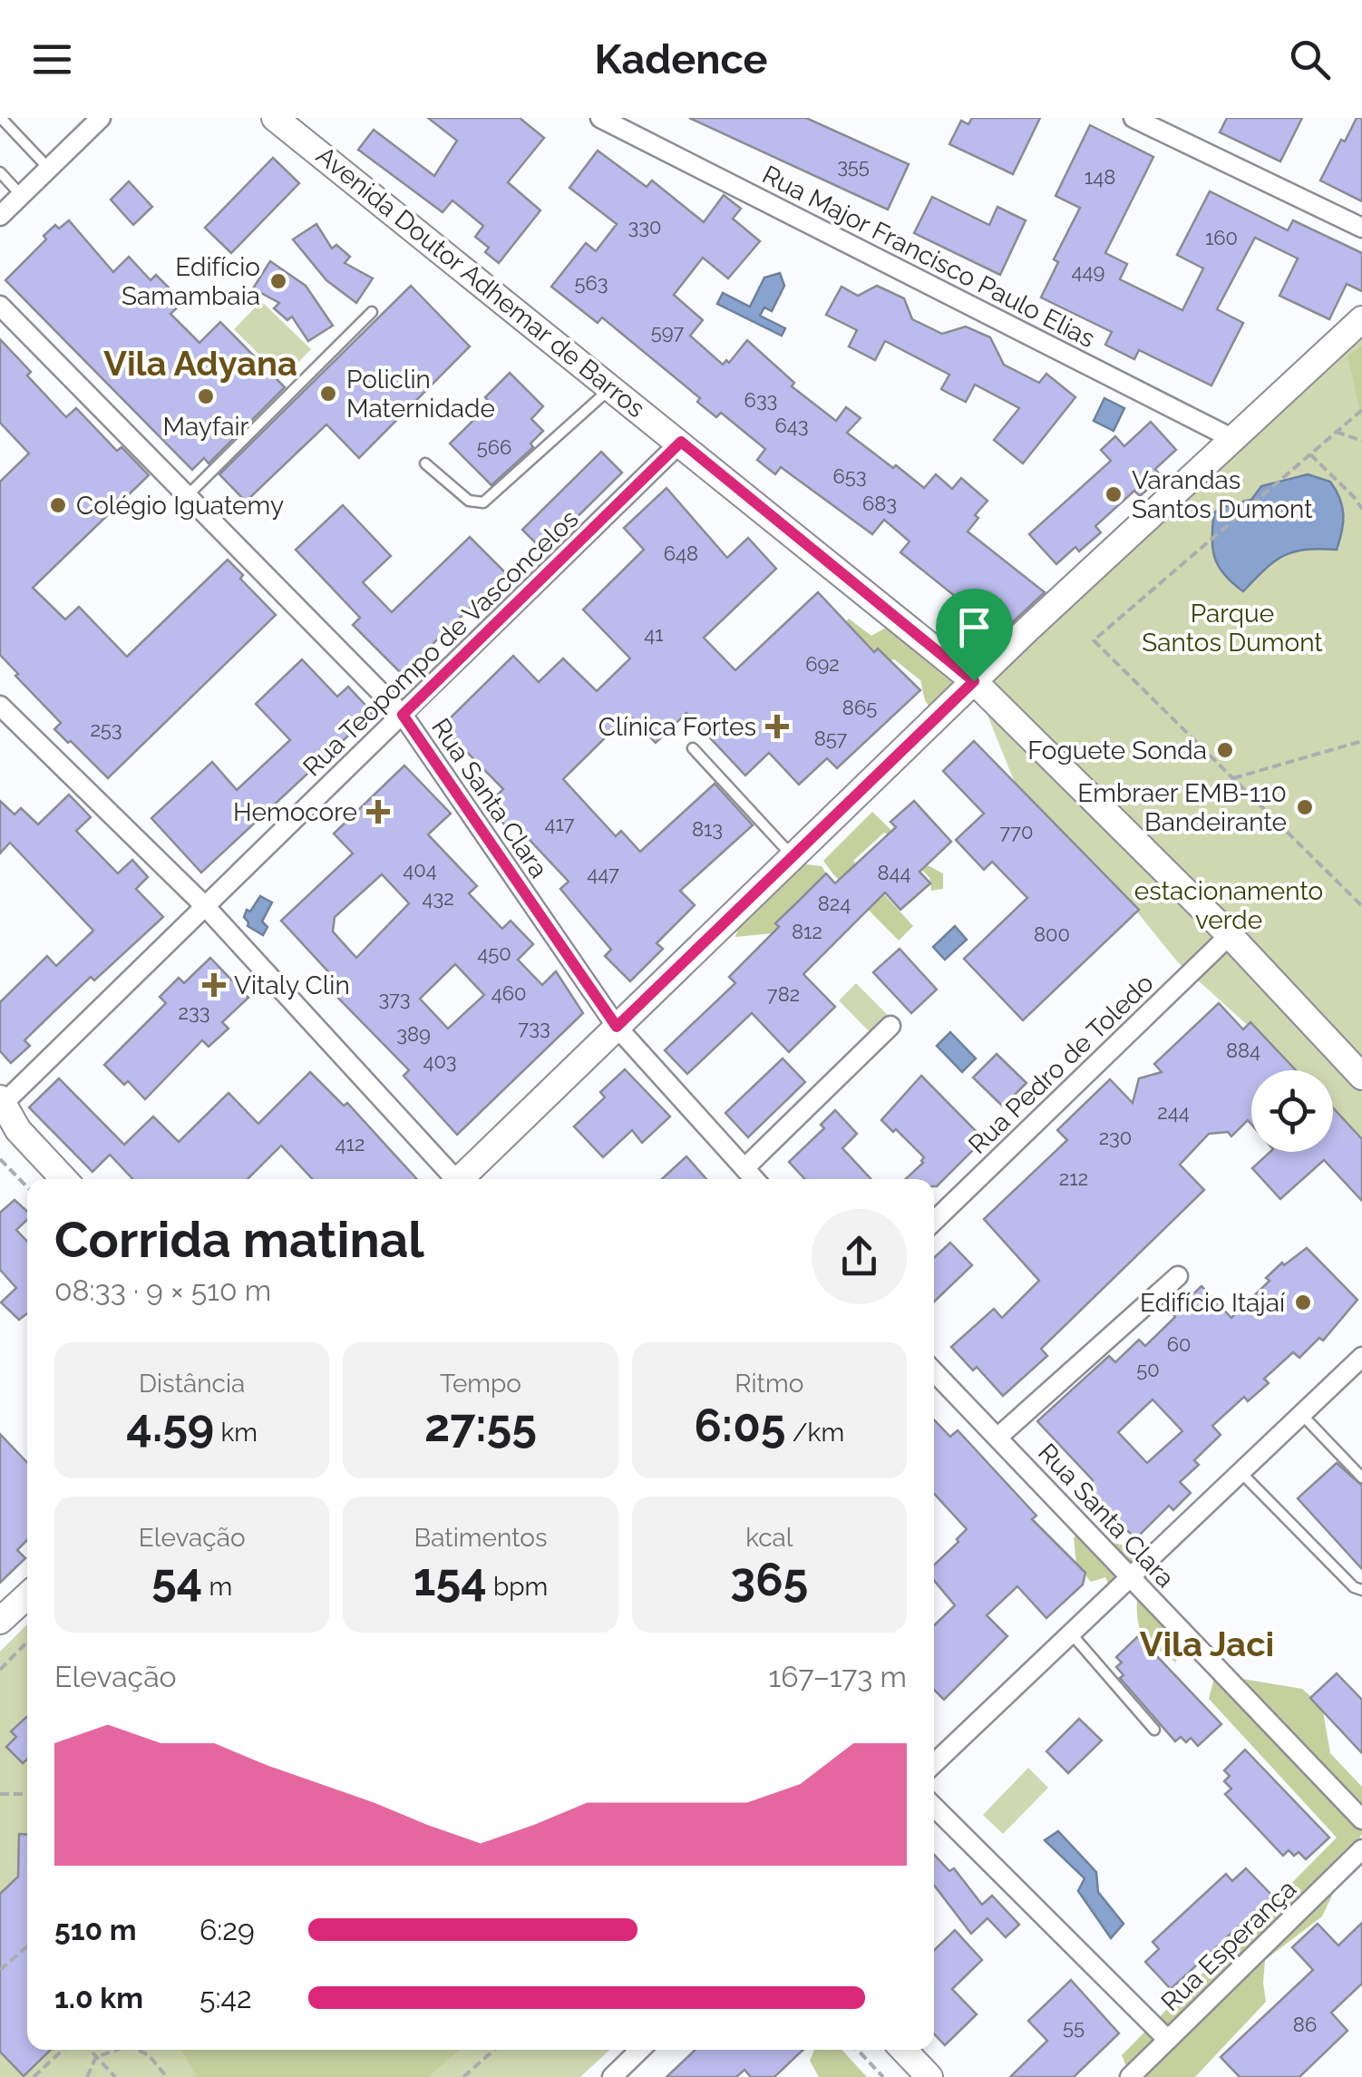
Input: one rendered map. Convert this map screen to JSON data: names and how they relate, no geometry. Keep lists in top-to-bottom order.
{
  "streets": {
    "main road": ["Avenida Doutor Adhemar de Barros"],
    "street": [
      "Rua Major Francisco Paulo Elias",
      "Rua Teopompo de Vasconcelos",
      "Rua Santa Clara",
      "Rua Pedro de Toledo",
      "Rua Esperança"
    ]
  },
  "crossings": [
    ["Avenida Doutor Adhemar de Barros", "Rua Teopompo de Vasconcelos"],
    ["Avenida Doutor Adhemar de Barros", "Rua Pedro de Toledo"],
    ["Rua Teopompo de Vasconcelos", "Rua Santa Clara"]
  ],
  "districts": ["Vila Adyana", "Vila Jaci"],
  "parks": ["Parque Santos Dumont", "estacionamento verde"],
  "places": {
    "other": [
      "Edifício Samambaia",
      "Policlin Maternidade",
      "Mayfair",
      "Varandas Santos Dumont",
      "Colégio Iguatemy",
      "Foguete Sonda",
      "Embraer EMB-110 Bandeirante",
      "Edifício Itajaí"
    ],
    "health": ["Clínica Fortes", "Hemocore", "Vitaly Clin"]
  },
  "house_numbers": [
    "355",
    "148",
    "330",
    "160",
    "449",
    "563",
    "597",
    "633",
    "643",
    "566",
    "653",
    "683",
    "648",
    "41",
    "692",
    "865",
    "253",
    "857",
    "417",
    "813",
    "770",
    "404",
    "844",
    "447",
    "432",
    "824",
    "812",
    "800",
    "450",
    "460",
    "782",
    "373",
    "233",
    "733",
    "389",
    "884",
    "403",
    "244",
    "230",
    "412",
    "212",
    "60",
    "50",
    "86",
    "55"
  ],
  "page": {
    "header": "Kadence",
    "heading": ["Corrida matinal", "08:33 · 9 × 510 m"],
    "stats": [
      ["Distância", "4.59 km"],
      ["Tempo", "27:55"],
      ["Ritmo", "6:05 /km"],
      ["Elevação", "54 m"],
      ["Batimentos", "154 bpm"],
      ["kcal", "365"]
    ],
    "chart": ["Elevação", "167–173 m"],
    "list": [
      {
        "name": "510 m",
        "note": "6:29"
      },
      {
        "name": "1.0 km",
        "note": "5:42"
      }
    ]
  }
}
